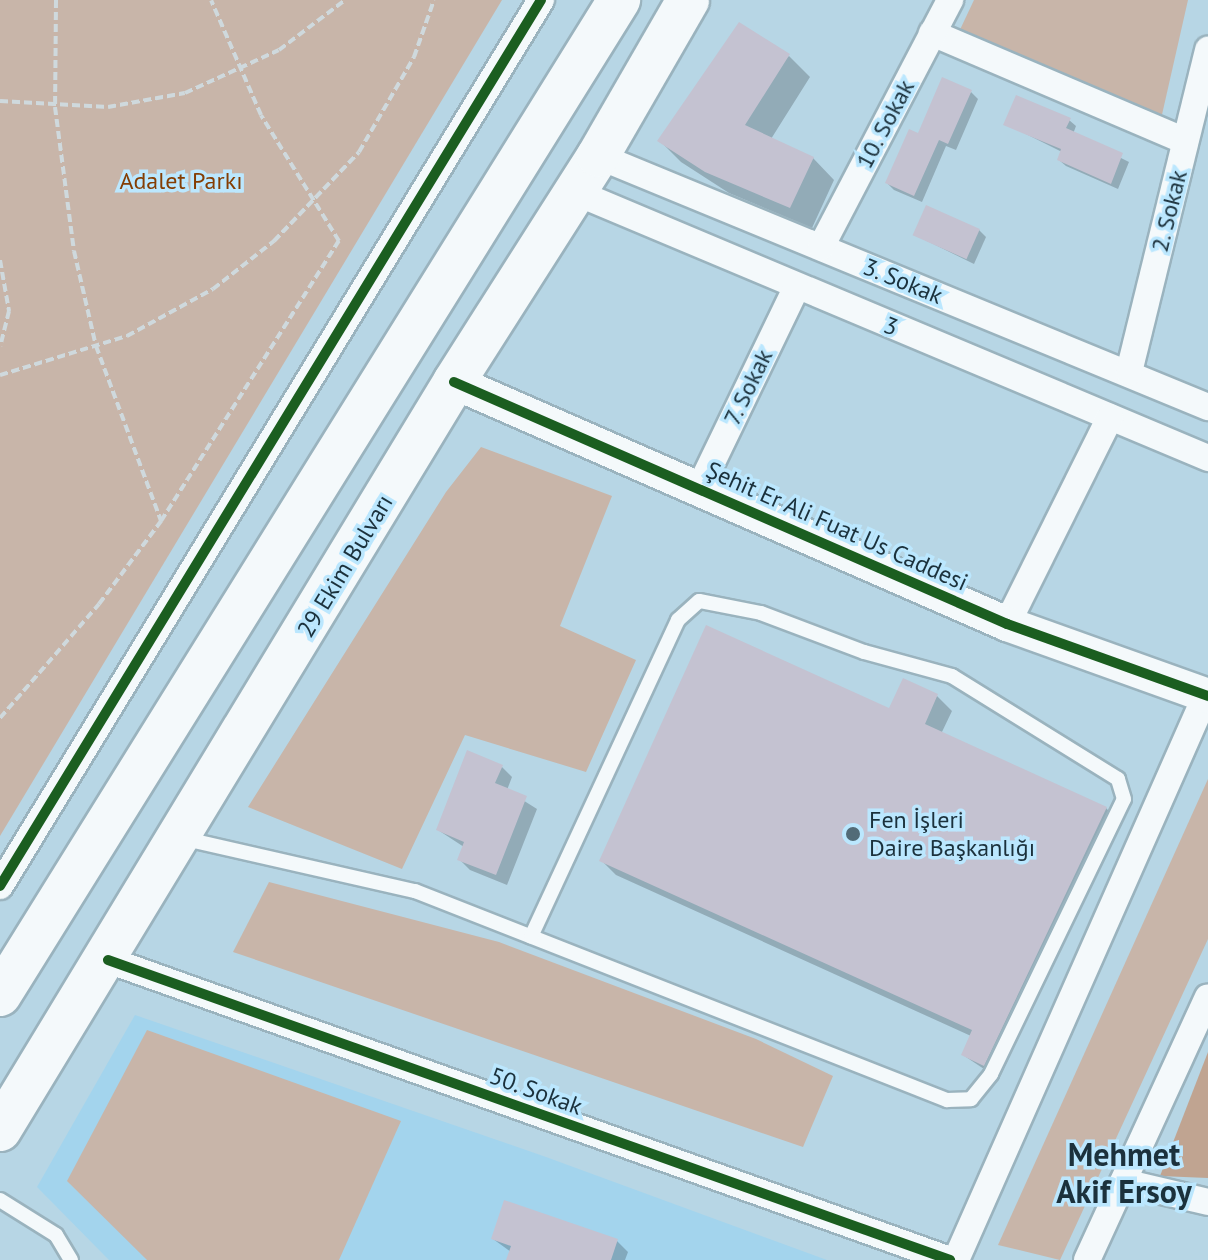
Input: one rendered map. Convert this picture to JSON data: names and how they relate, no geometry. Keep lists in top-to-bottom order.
{
  "streets": {
    "main road": ["29 Ekim Bulvarı"],
    "street": [
      "10. Sokak",
      "2. Sokak",
      "3. Sokak",
      "3",
      "7. Sokak",
      "Şehit Er Ali Fuat Us Caddesi",
      "50. Sokak"
    ]
  },
  "crossings": [
    ["10. Sokak", "3. Sokak"],
    ["2. Sokak", "3. Sokak"],
    ["3. Sokak", "29 Ekim Bulvarı"],
    ["3", "7. Sokak"],
    ["3", "29 Ekim Bulvarı"],
    ["7. Sokak", "Şehit Er Ali Fuat Us Caddesi"],
    ["Şehit Er Ali Fuat Us Caddesi", "29 Ekim Bulvarı"],
    ["29 Ekim Bulvarı", "50. Sokak"]
  ],
  "districts": ["Mehmet Akif Ersoy"],
  "parks": ["Adalet Parkı"],
  "places": ["Fen İşleri Daire Başkanlığı"]
}
